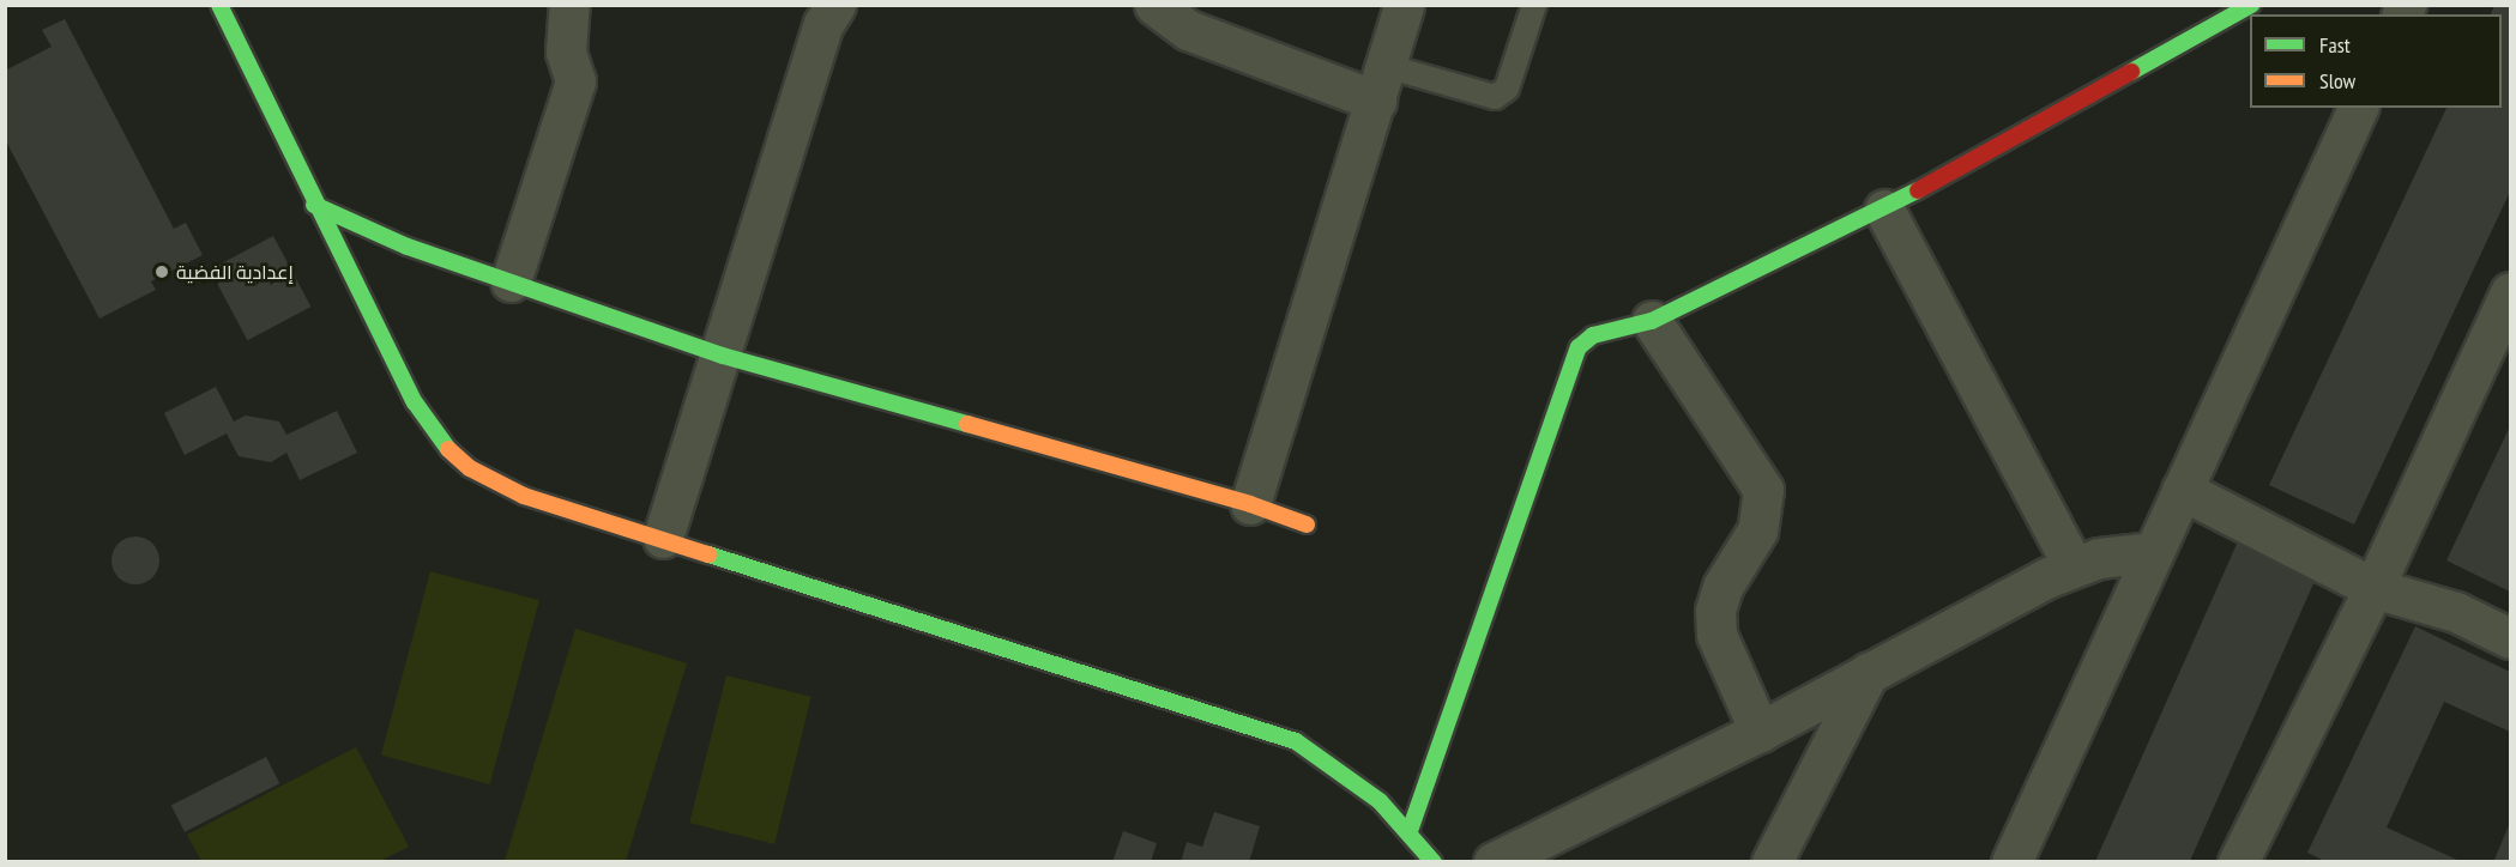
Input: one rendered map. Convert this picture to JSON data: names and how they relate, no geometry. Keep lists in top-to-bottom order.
{
  "places": ["إعدادية الفضية"],
  "legend": ["Fast", "Slow"]
}
